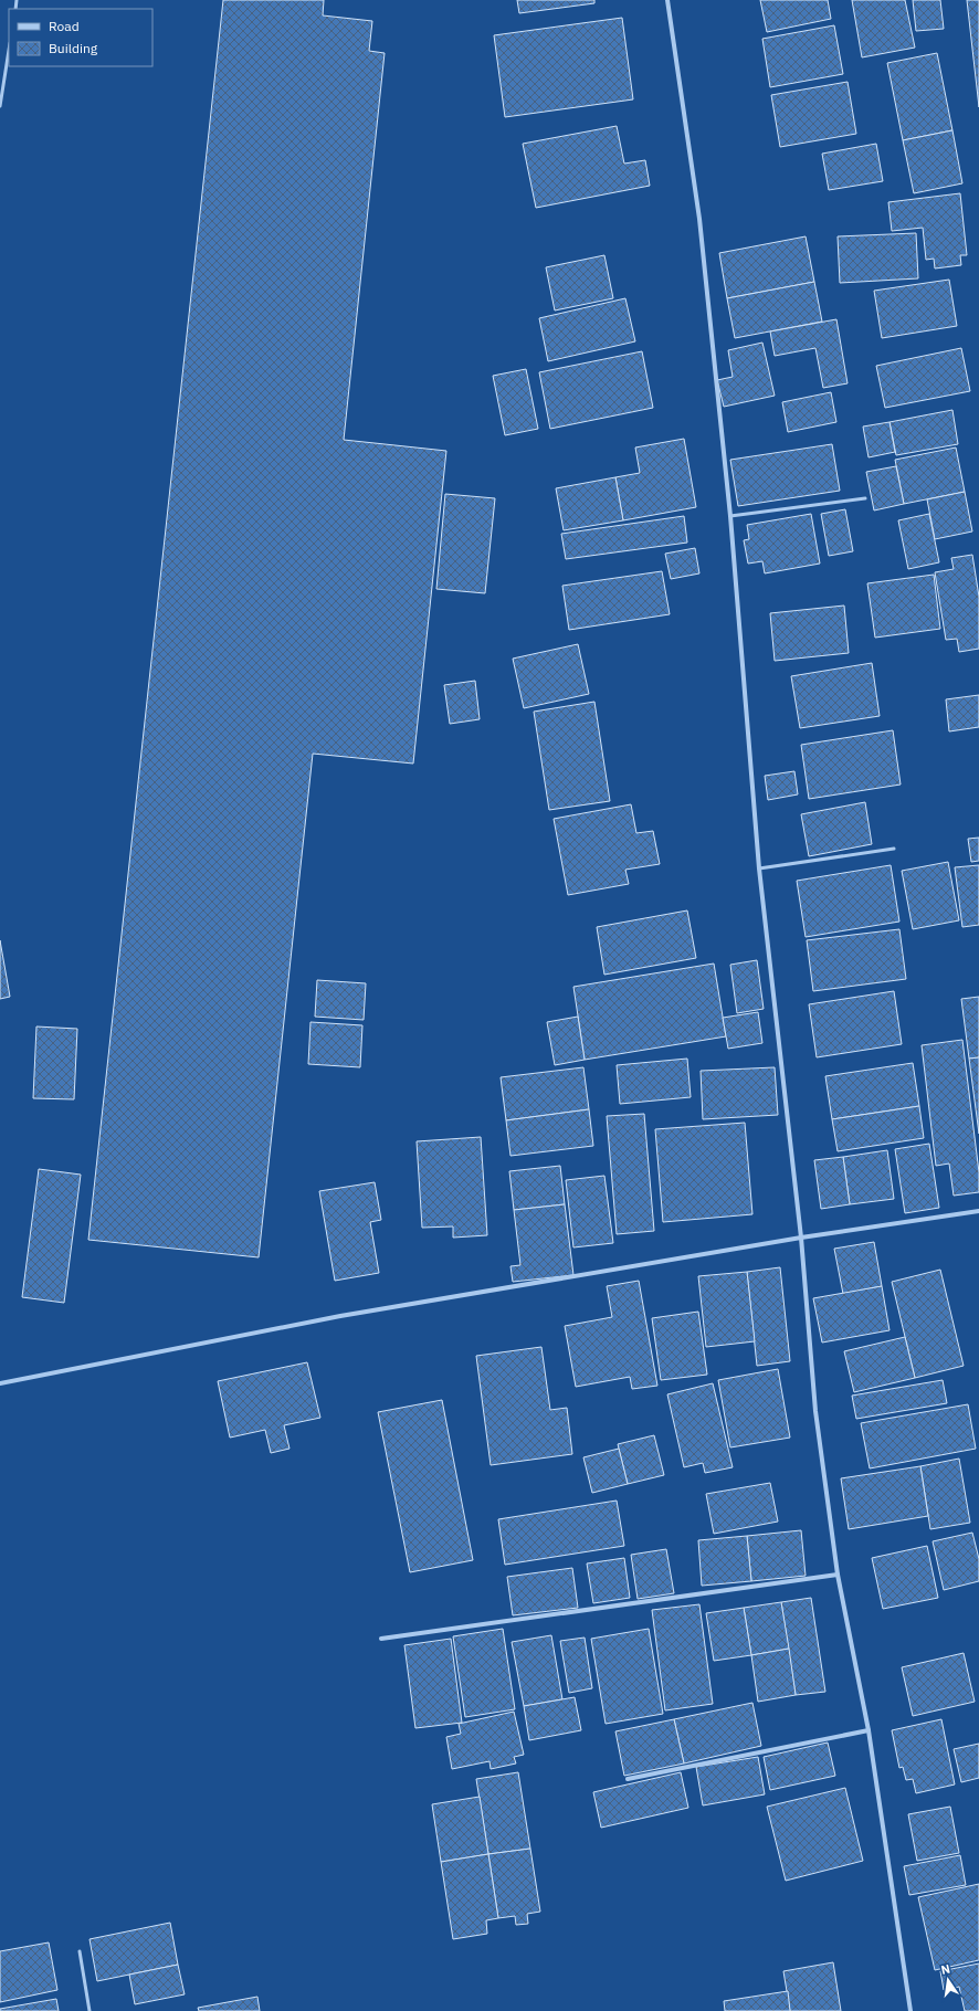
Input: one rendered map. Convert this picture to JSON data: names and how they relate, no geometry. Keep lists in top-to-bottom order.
{
  "legend": ["Road", "Building"],
  "north": "top"
}
